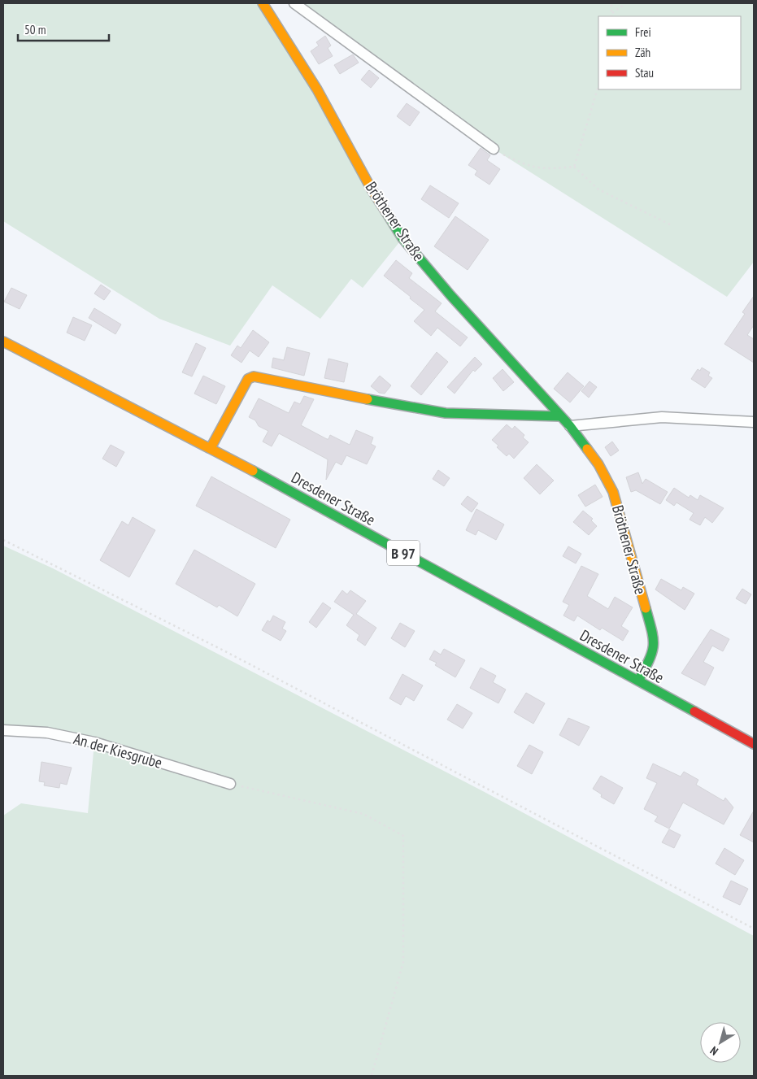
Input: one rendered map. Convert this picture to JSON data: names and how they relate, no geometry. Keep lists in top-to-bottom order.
{
  "streets": {
    "street": [
      "Bröthener Straße",
      "Dresdener Straße",
      "B 97",
      "An der Kiesgrube"
    ]
  },
  "crossings": [
    ["Bröthener Straße", "Dresdener Straße"]
  ],
  "legend": ["Frei", "Zäh", "Stau"],
  "scale_bar": "50 m",
  "north": "bottom left"
}
